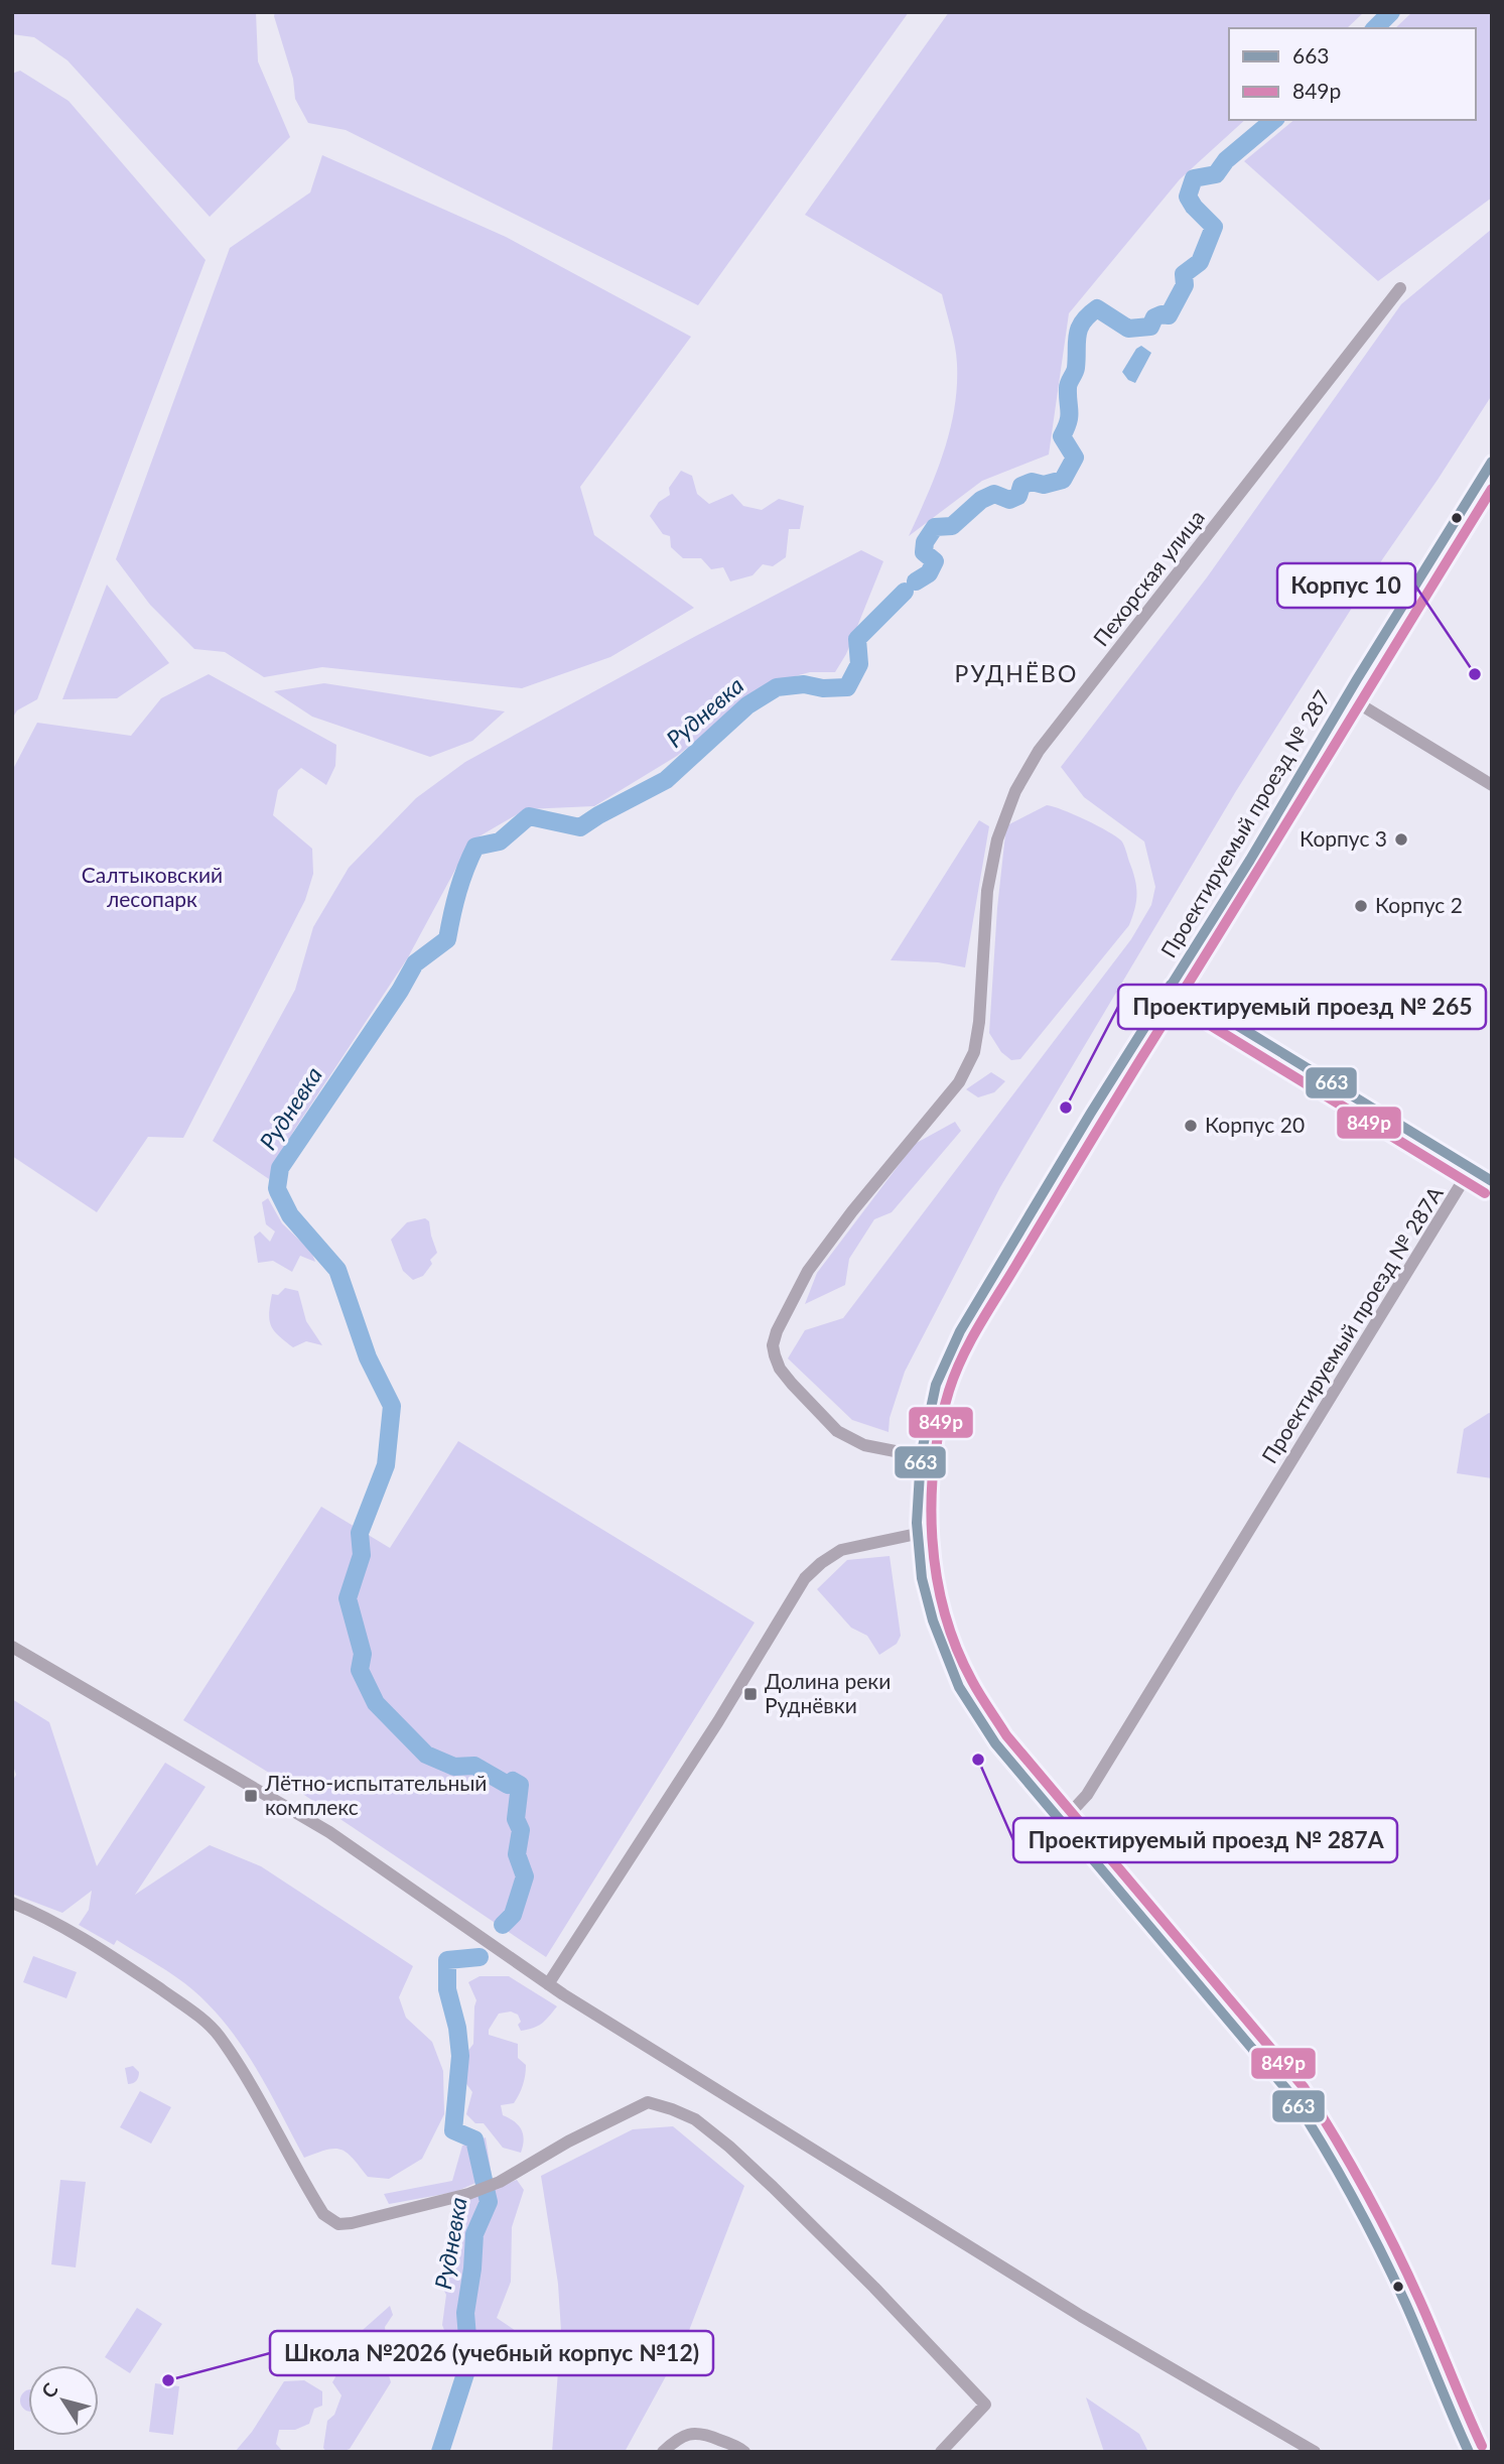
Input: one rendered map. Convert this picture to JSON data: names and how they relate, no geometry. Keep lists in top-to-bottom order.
{
  "streets": {
    "street": ["Пехорская улица", "Проектируемый проезд № 287", "Проектируемый проезд № 287А"]
  },
  "crossings": [
    ["Пехорская улица", "Проектируемый проезд № 287"],
    ["Проектируемый проезд № 287", "Проектируемый проезд № 287А"]
  ],
  "districts": ["РУДНЁВО"],
  "water": ["Рудневка"],
  "parks": ["Салтыковский лесопарк"],
  "places": {
    "other": [
      "Корпус 10",
      "Корпус 3",
      "Корпус 2",
      "Проектируемый проезд № 265",
      "Корпус 20",
      "Проектируемый проезд № 287А",
      "Школа №2026 (учебный корпус №12)"
    ],
    "transit": ["Долина реки Руднёвки", "Лётно-испытательный комплекс"]
  },
  "lines": ["transit line 663", "transit line 849р"],
  "legend": ["663", "849р"],
  "north": "top left"
}
